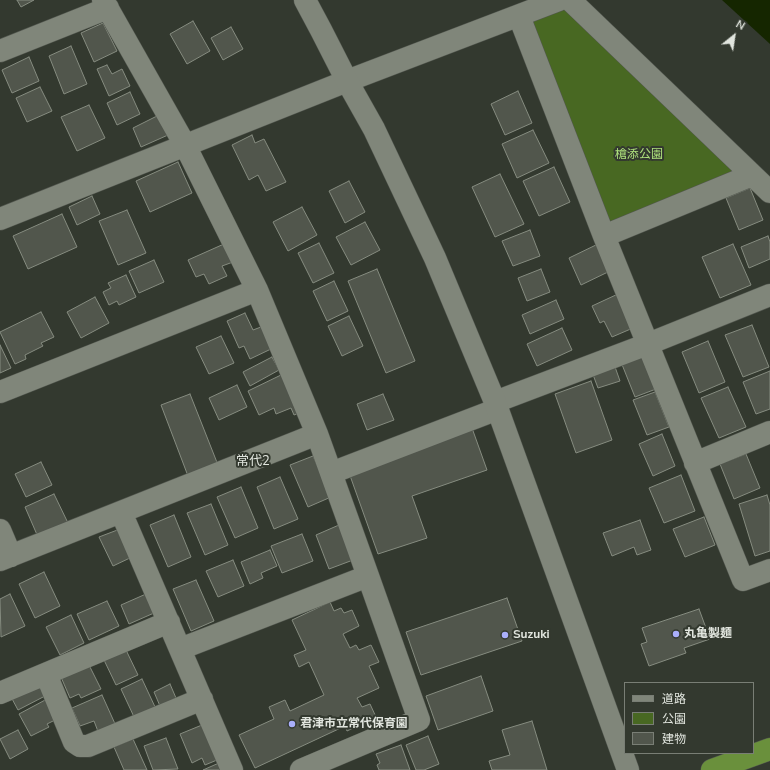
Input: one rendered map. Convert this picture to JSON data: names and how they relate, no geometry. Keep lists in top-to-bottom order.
{
  "districts": ["常代2"],
  "parks": ["槍添公園"],
  "places": ["丸亀製麺", "Suzuki", "君津市立常代保育園"],
  "legend": ["道路", "公園", "建物"],
  "north": "top right"
}
